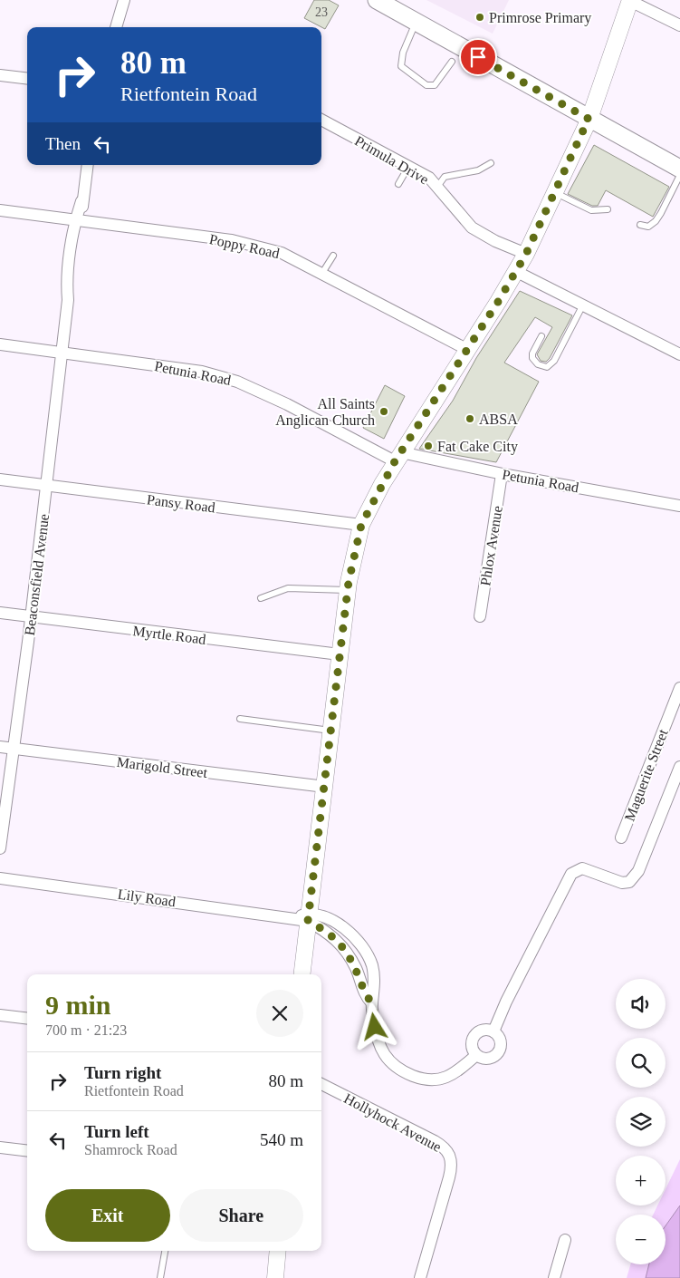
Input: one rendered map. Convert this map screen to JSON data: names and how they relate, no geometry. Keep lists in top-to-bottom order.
{
  "streets": {
    "street": [
      "Primula Drive",
      "Poppy Road",
      "Petunia Road",
      "Pansy Road",
      "Phlox Avenue",
      "Beaconsfield Avenue",
      "Myrtle Road",
      "Marigold Street",
      "Maguerite Street",
      "Lily Road",
      "Hollyhock Avenue"
    ]
  },
  "crossings": [
    ["Poppy Road", "Beaconsfield Avenue"],
    ["Petunia Road", "Phlox Avenue"],
    ["Petunia Road", "Beaconsfield Avenue"],
    ["Pansy Road", "Beaconsfield Avenue"],
    ["Beaconsfield Avenue", "Myrtle Road"],
    ["Beaconsfield Avenue", "Marigold Street"]
  ],
  "places": [
    "Primrose Primary",
    "All Saints Anglican Church",
    "ABSA",
    "Fat Cake City"
  ],
  "house_numbers": ["23"],
  "page": {
    "turn": ["80 m", "Rietfontein Road"],
    "then": "Then",
    "heading": ["9 min", "700 m · 21:23"],
    "map_buttons": ["+", "−"],
    "list": [
      {
        "name": "Turn right",
        "note": "Rietfontein Road",
        "value": "80 m"
      },
      {
        "name": "Turn left",
        "note": "Shamrock Road",
        "value": "540 m"
      }
    ],
    "buttons": ["Exit", "Share"]
  }
}
